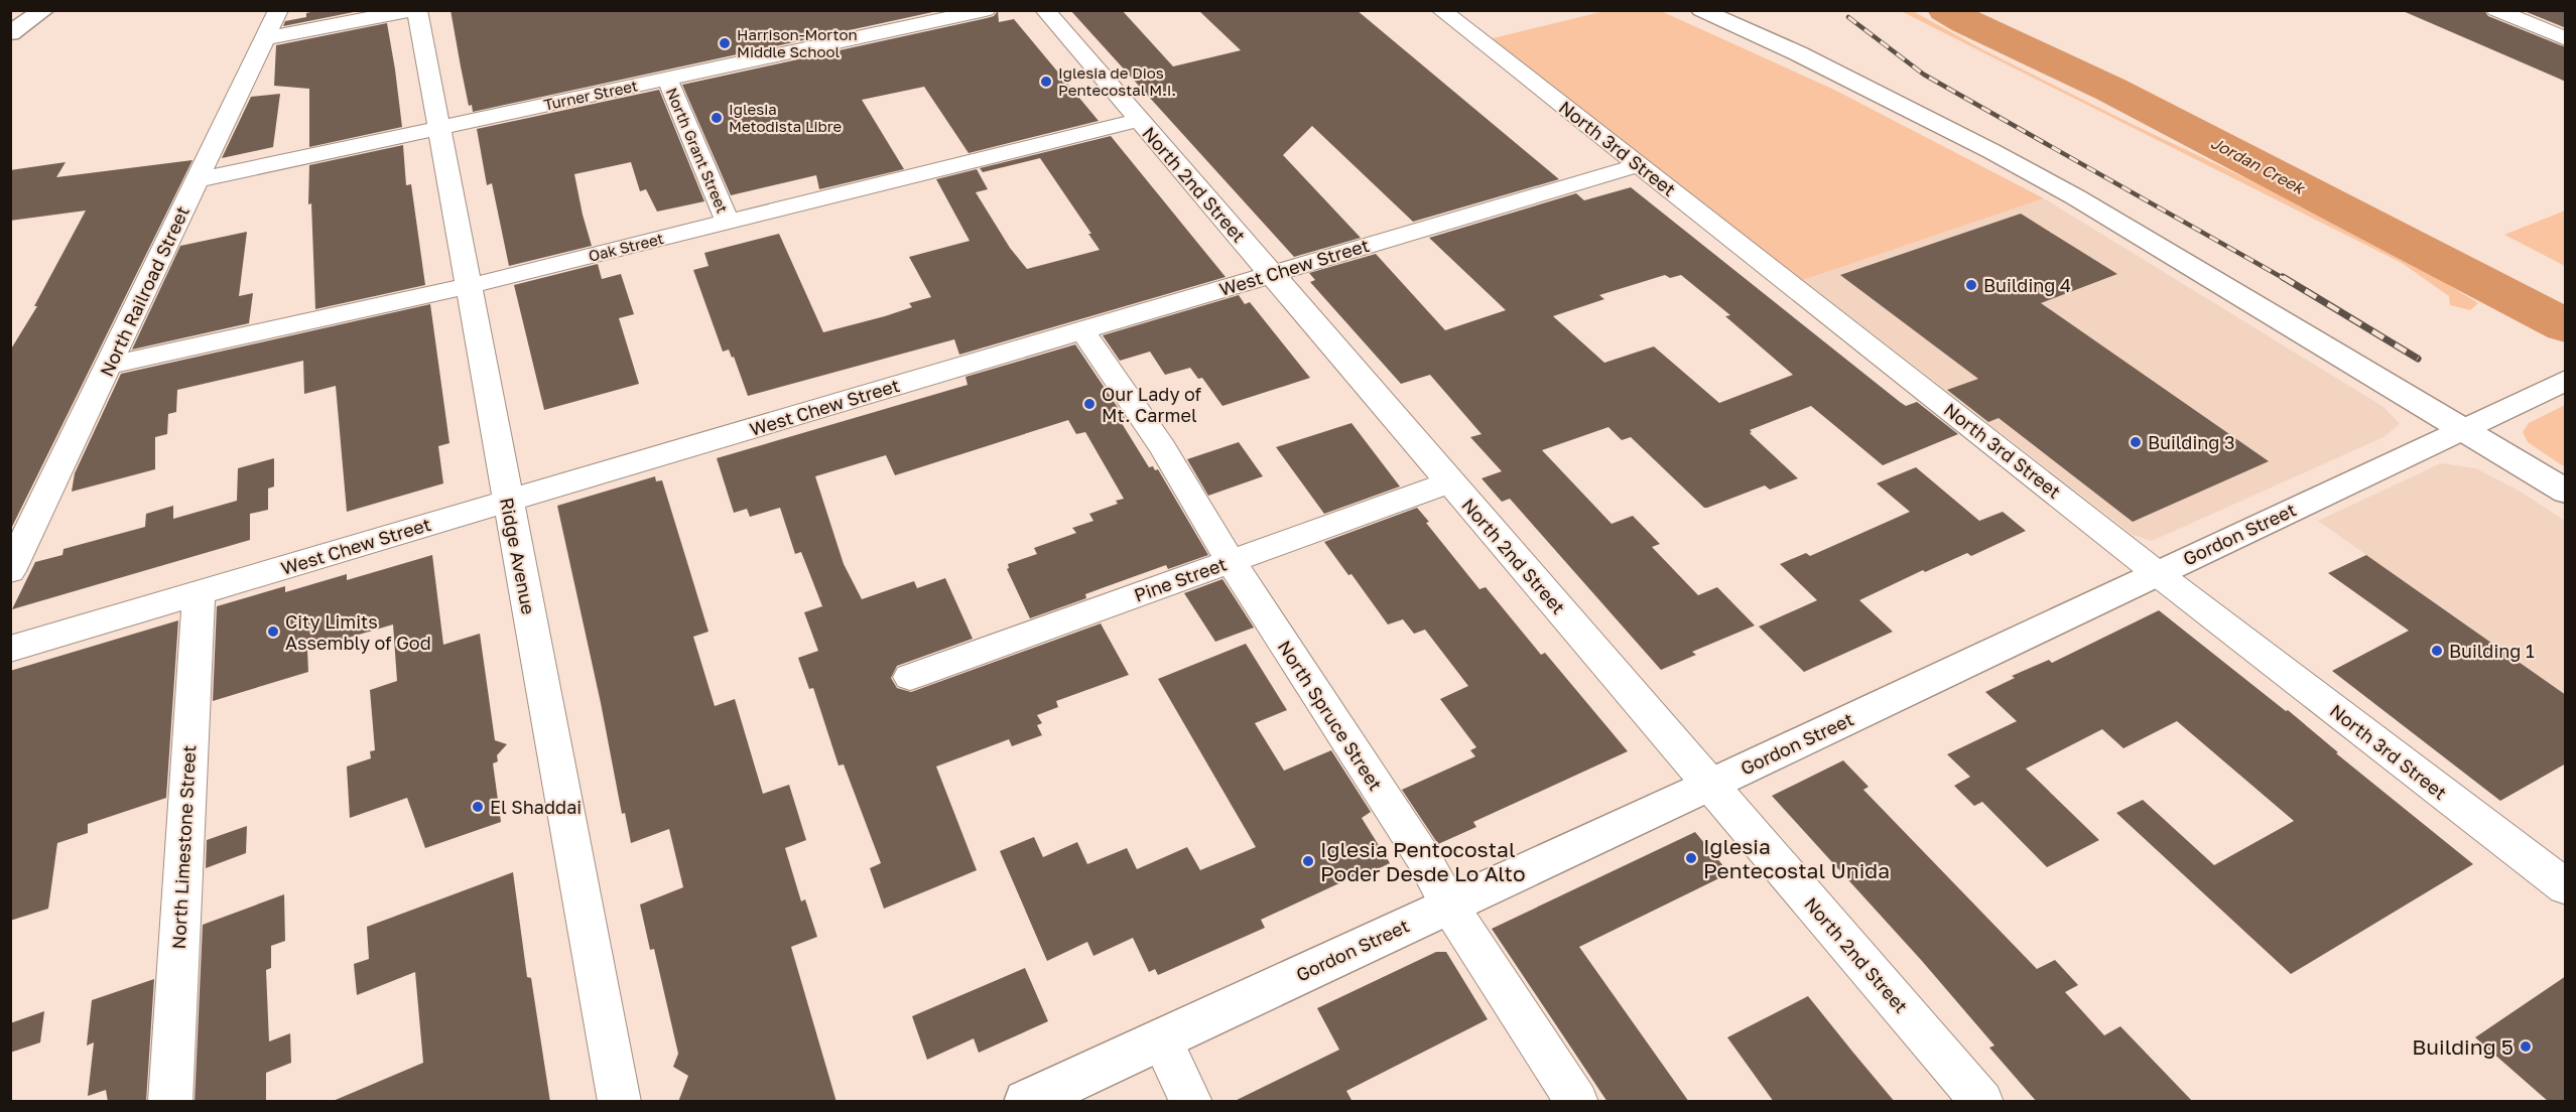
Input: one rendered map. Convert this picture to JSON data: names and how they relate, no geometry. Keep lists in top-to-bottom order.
{
  "streets": {
    "street": [
      "Turner Street",
      "North 3rd Street",
      "North Grant Street",
      "North 2nd Street",
      "Oak Street",
      "West Chew Street",
      "North Railroad Street",
      "Gordon Street",
      "Ridge Avenue",
      "Pine Street",
      "North Spruce Street",
      "North Limestone Street"
    ]
  },
  "crossings": [
    ["Turner Street", "North Grant Street"],
    ["Turner Street", "North Railroad Street"],
    ["Turner Street", "Ridge Avenue"],
    ["North 3rd Street", "West Chew Street"],
    ["North 3rd Street", "Gordon Street"],
    ["North Grant Street", "Oak Street"],
    ["North 2nd Street", "Oak Street"],
    ["North 2nd Street", "West Chew Street"],
    ["North 2nd Street", "Gordon Street"],
    ["North 2nd Street", "Pine Street"],
    ["Oak Street", "North Railroad Street"],
    ["Oak Street", "Ridge Avenue"],
    ["West Chew Street", "Ridge Avenue"],
    ["West Chew Street", "North Spruce Street"],
    ["West Chew Street", "North Limestone Street"],
    ["Gordon Street", "North Spruce Street"],
    ["Pine Street", "North Spruce Street"]
  ],
  "water": ["Jordan Creek"],
  "places": [
    "Harrison-Morton Middle School",
    "Iglesia de Dios Pentecostal M.I.",
    "Iglesia Metodista Libre",
    "Building 4",
    "Our Lady of Mt. Carmel",
    "Building 3",
    "City Limits Assembly of God",
    "Building 1",
    "El Shaddai",
    "Iglesia Pentecostal Unida",
    "Iglesia Pentocostal Poder Desde Lo Alto",
    "Building 5"
  ]
}
